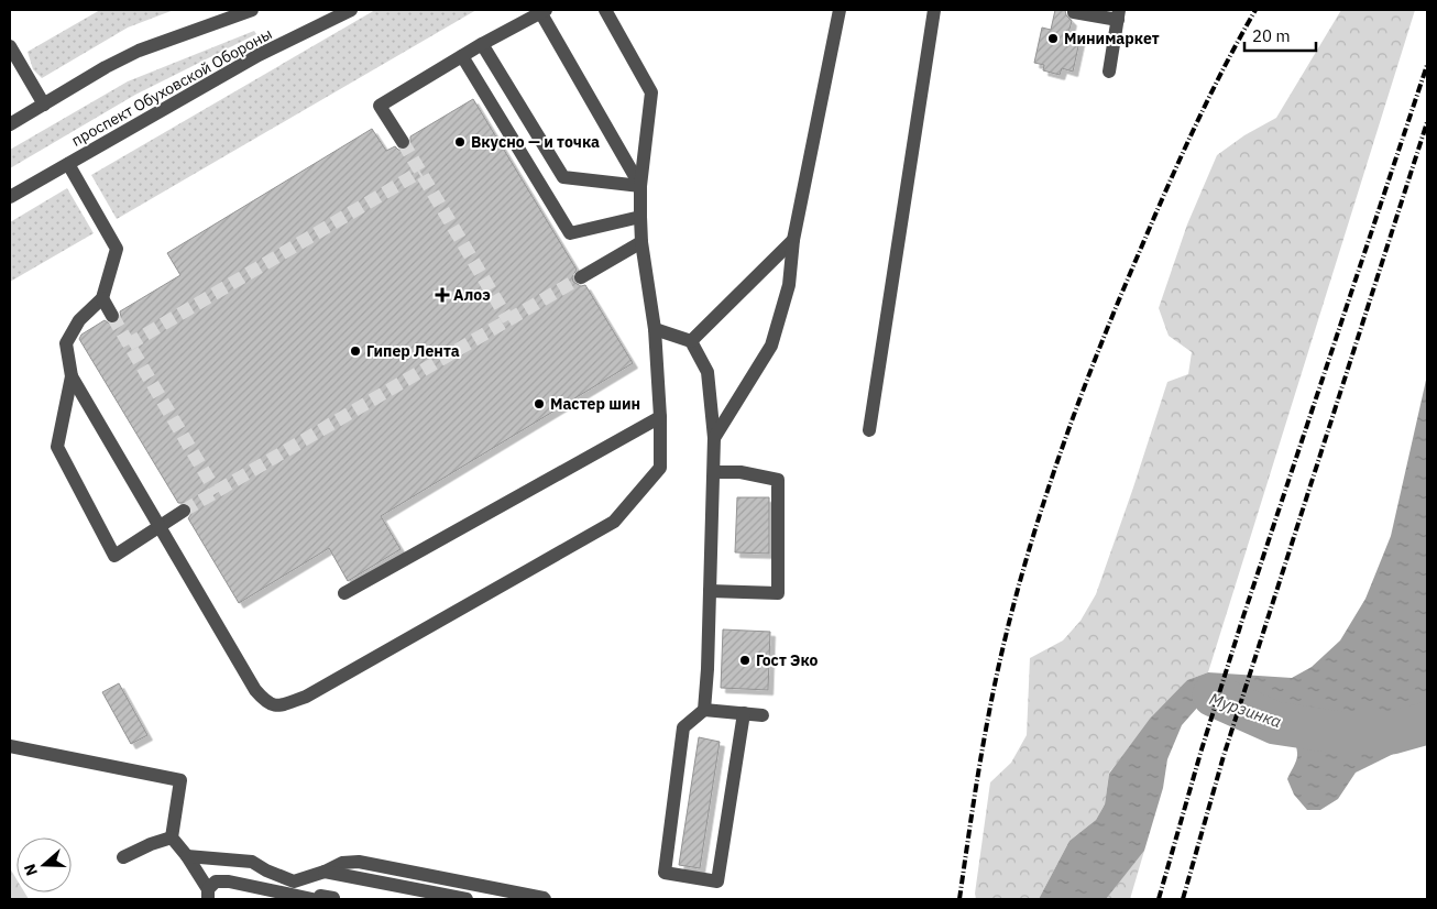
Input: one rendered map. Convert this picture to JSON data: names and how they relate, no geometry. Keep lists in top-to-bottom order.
{
  "streets": {
    "street": ["проспект Обуховской Обороны"]
  },
  "water": ["Мурзинка"],
  "places": {
    "other": [
      "Минимаркет",
      "Вкусно — и точка",
      "Гипер Лента",
      "Мастер шин",
      "Гост Эко"
    ],
    "health": ["Алоэ"]
  },
  "scale_bar": "20 m",
  "north": "left"
}
